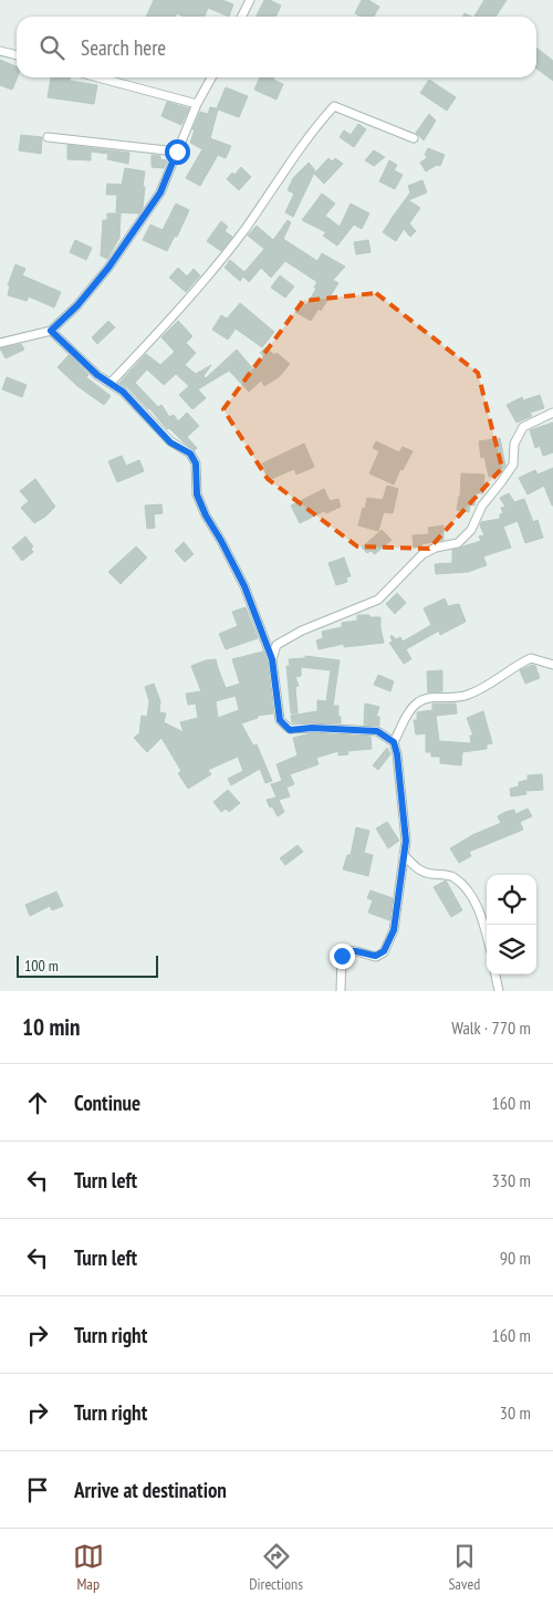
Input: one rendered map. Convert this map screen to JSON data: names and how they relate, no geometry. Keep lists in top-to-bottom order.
{
  "scale_bar": "100 m",
  "page": {
    "search": "Search here",
    "scale": "100 m",
    "heading": ["10 min", "Walk · 770 m"],
    "list": [
      ["Continue", "160 m"],
      ["Turn left", "330 m"],
      ["Turn left", "90 m"],
      ["Turn right", "160 m"],
      ["Turn right", "30 m"],
      "Arrive at destination"
    ],
    "nav": ["Map", "Directions", "Saved"]
  }
}
